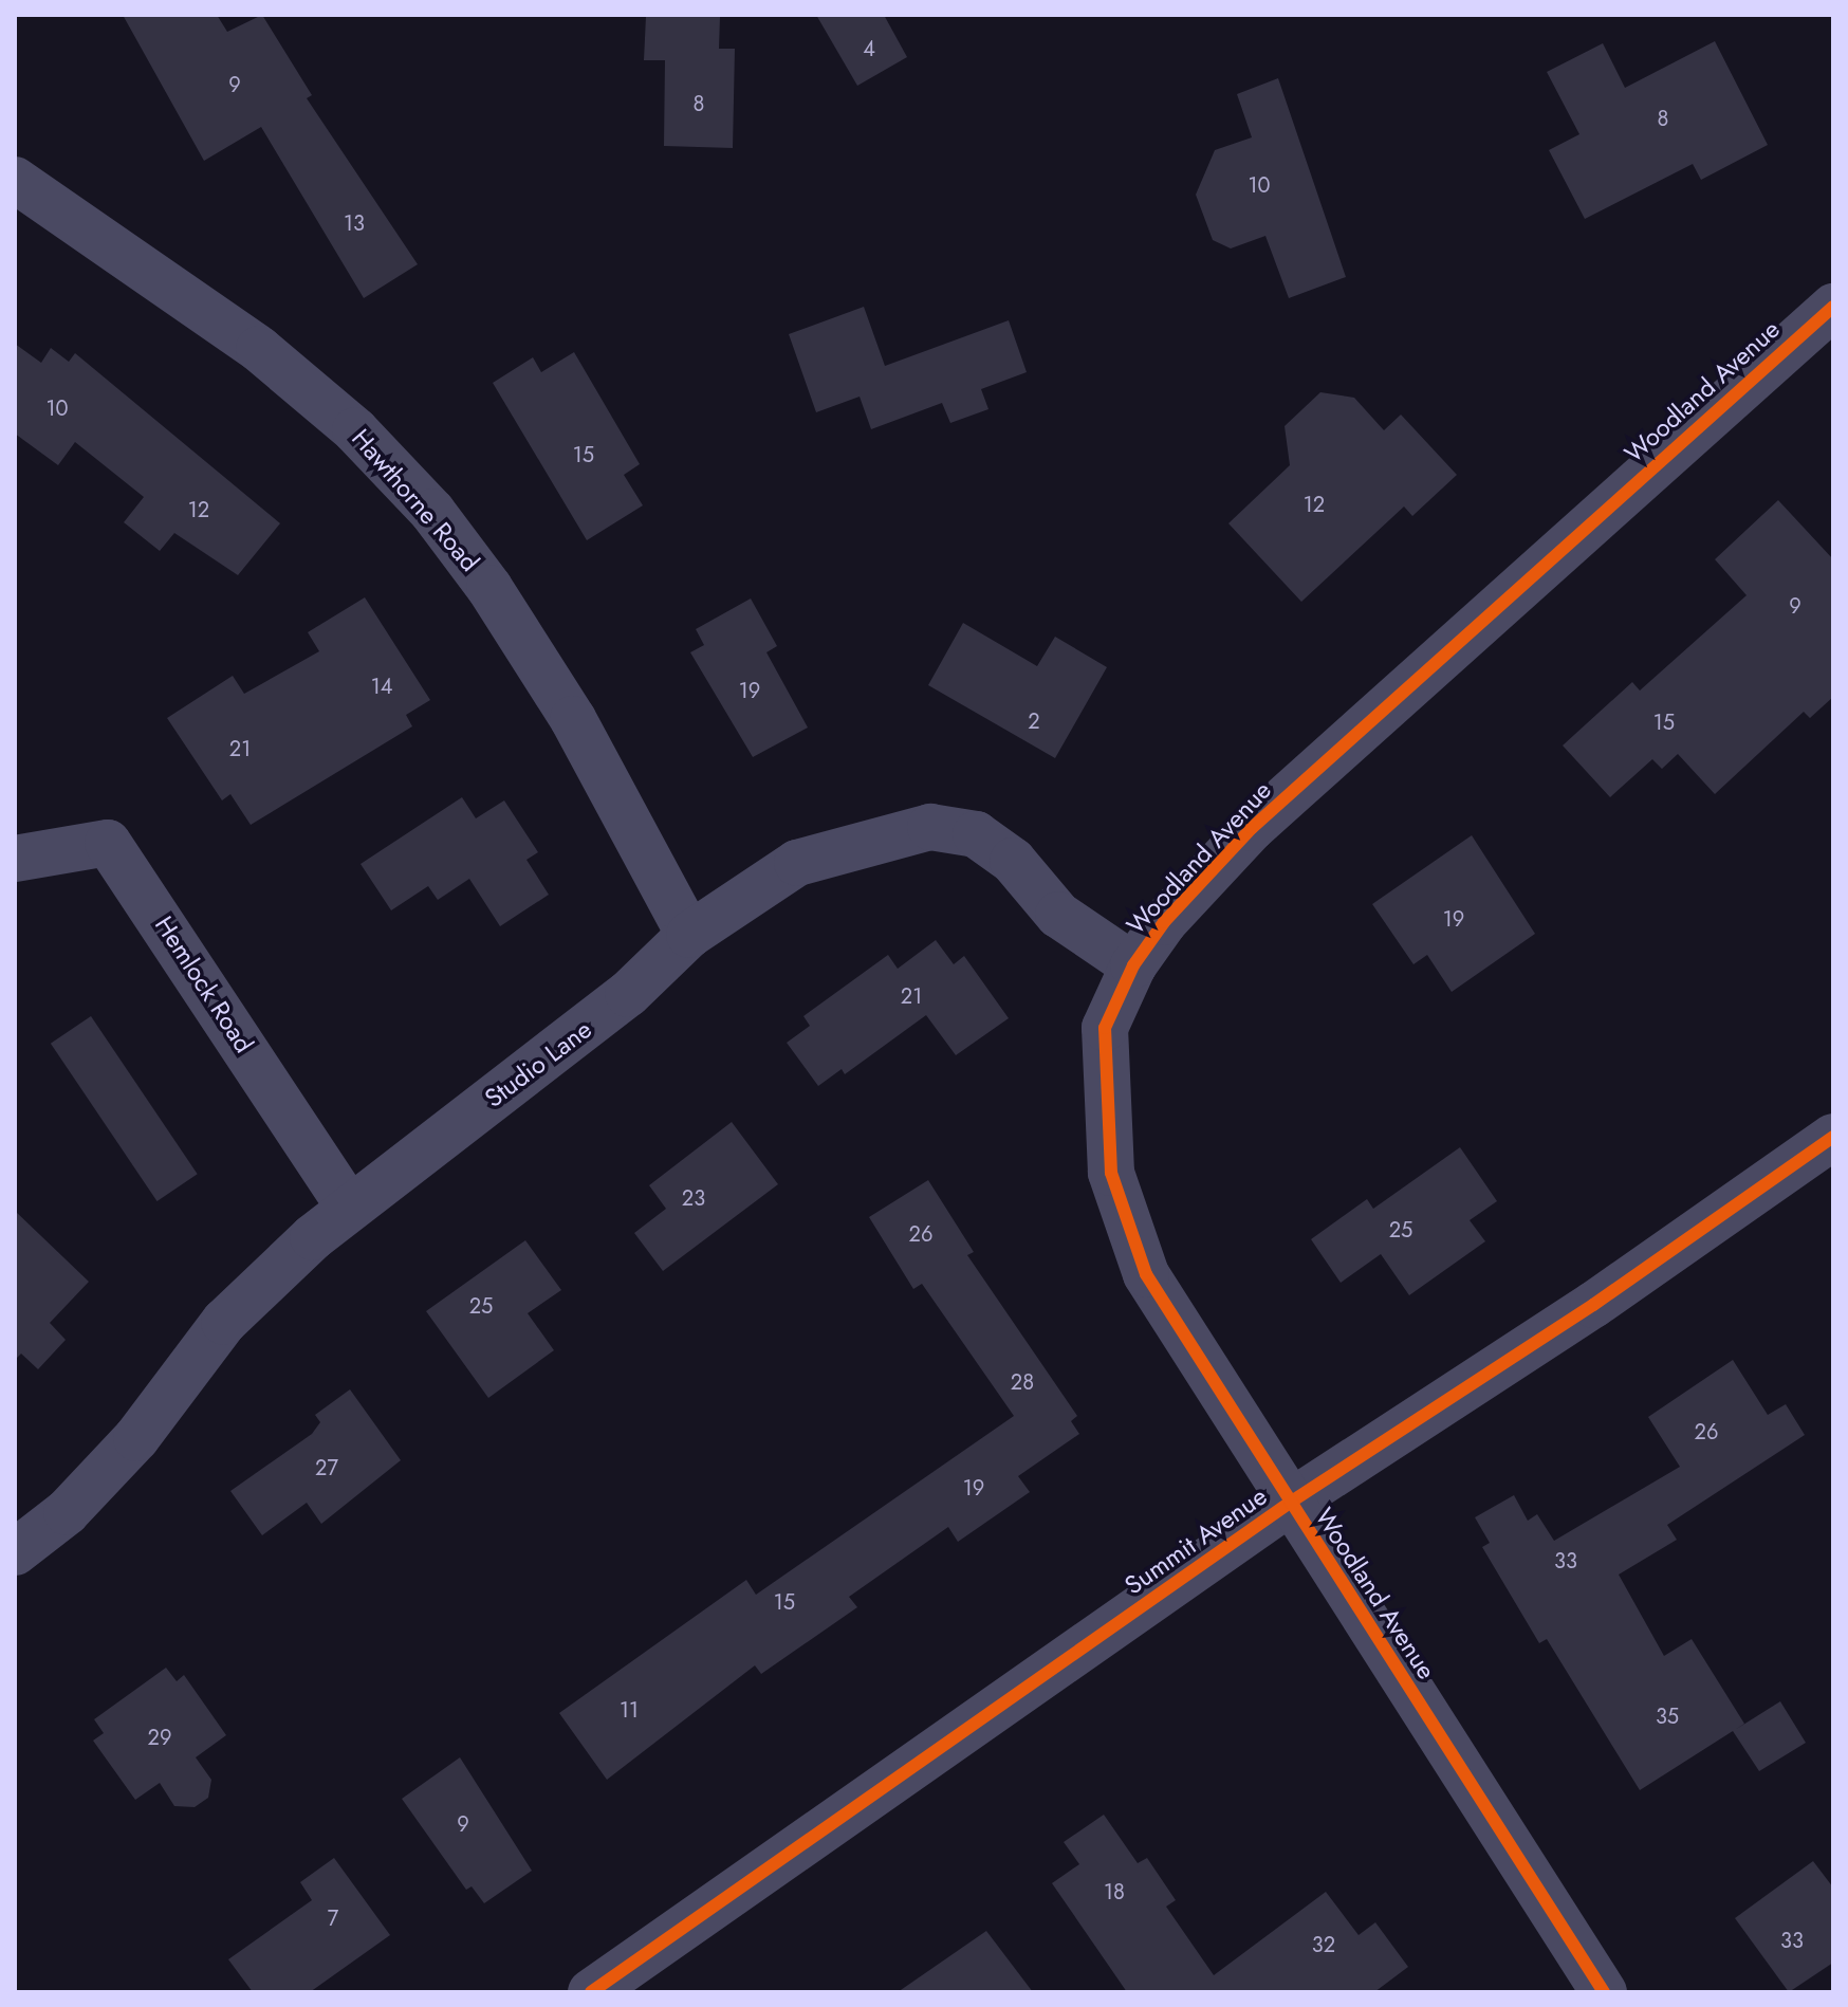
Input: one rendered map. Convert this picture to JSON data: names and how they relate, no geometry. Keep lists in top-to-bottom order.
{
  "streets": {
    "street": [
      "Woodland Avenue",
      "Hawthorne Road",
      "Hemlock Road",
      "Studio Lane",
      "Summit Avenue"
    ]
  },
  "crossings": [
    ["Woodland Avenue", "Studio Lane"],
    ["Woodland Avenue", "Summit Avenue"],
    ["Hawthorne Road", "Studio Lane"],
    ["Hemlock Road", "Studio Lane"]
  ],
  "house_numbers": [
    "4",
    "9",
    "8",
    "8",
    "10",
    "13",
    "10",
    "15",
    "12",
    "12",
    "9",
    "14",
    "19",
    "2",
    "15",
    "21",
    "19",
    "21",
    "23",
    "25",
    "26",
    "25",
    "28",
    "26",
    "27",
    "19",
    "33",
    "15",
    "11",
    "35",
    "29",
    "9",
    "18",
    "7",
    "33",
    "32"
  ]
}
